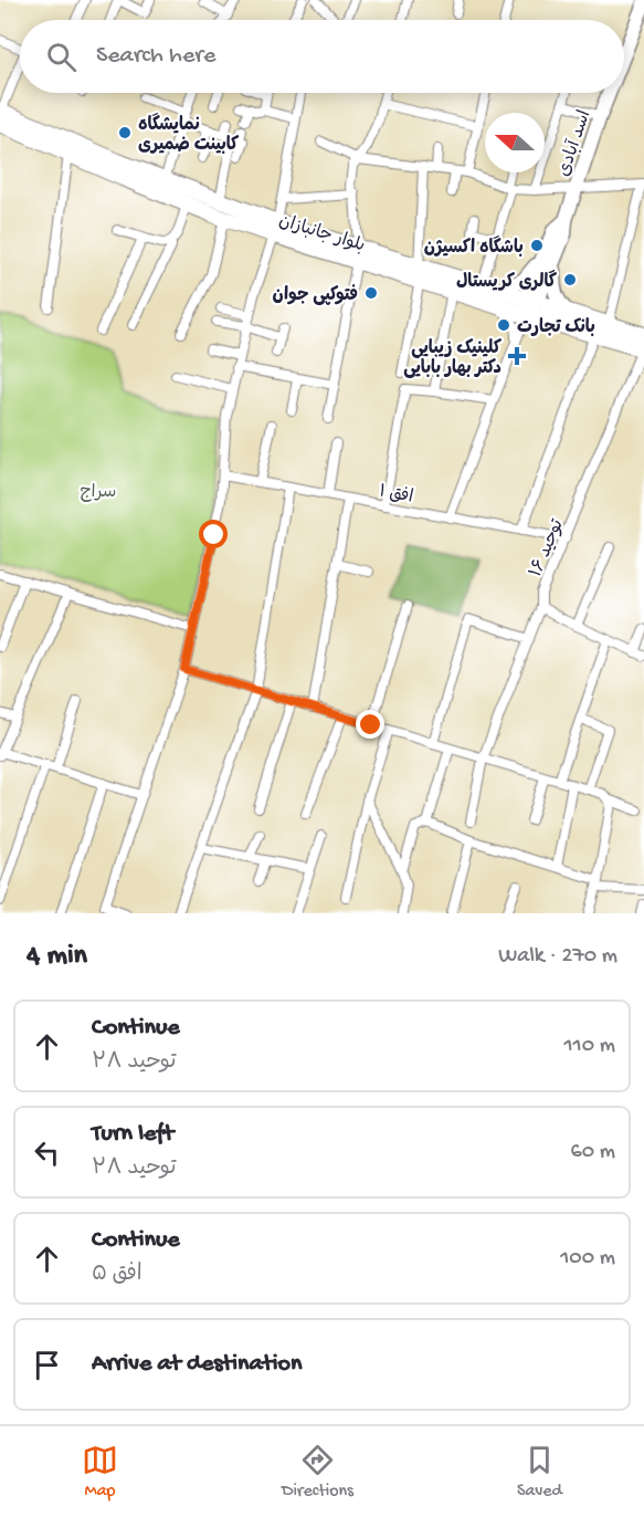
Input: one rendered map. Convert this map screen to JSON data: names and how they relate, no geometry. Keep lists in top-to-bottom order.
{
  "streets": {
    "highway": ["بلوار جانبازان"],
    "main road": ["اسد آبادی"],
    "street": ["افق ۱", "توحید ۱۶"]
  },
  "crossings": [
    ["اسد آبادی", "بلوار جانبازان"],
    ["بلوار جانبازان", "توحید ۱۶"],
    ["افق ۱", "توحید ۱۶"]
  ],
  "parks": ["سراج"],
  "places": {
    "other": [
      "نمایشگاه کابینت ضمیری",
      "باشگاه اکسیژن",
      "گالری کریستال",
      "فتوکپی جوان",
      "بانک تجارت"
    ],
    "health": ["کلینیک زیبایی دکتر بهار بابایی"]
  },
  "north": "left",
  "page": {
    "search": "Search here",
    "heading": ["4 min", "Walk · 270 m"],
    "list": [
      ["Continue", "توحید ۲۸", "110 m"],
      ["Turn left", "توحید ۲۸", "60 m"],
      ["Continue", "افق ۵", "100 m"],
      "Arrive at destination"
    ],
    "nav": ["Map", "Directions", "Saved"]
  }
}
